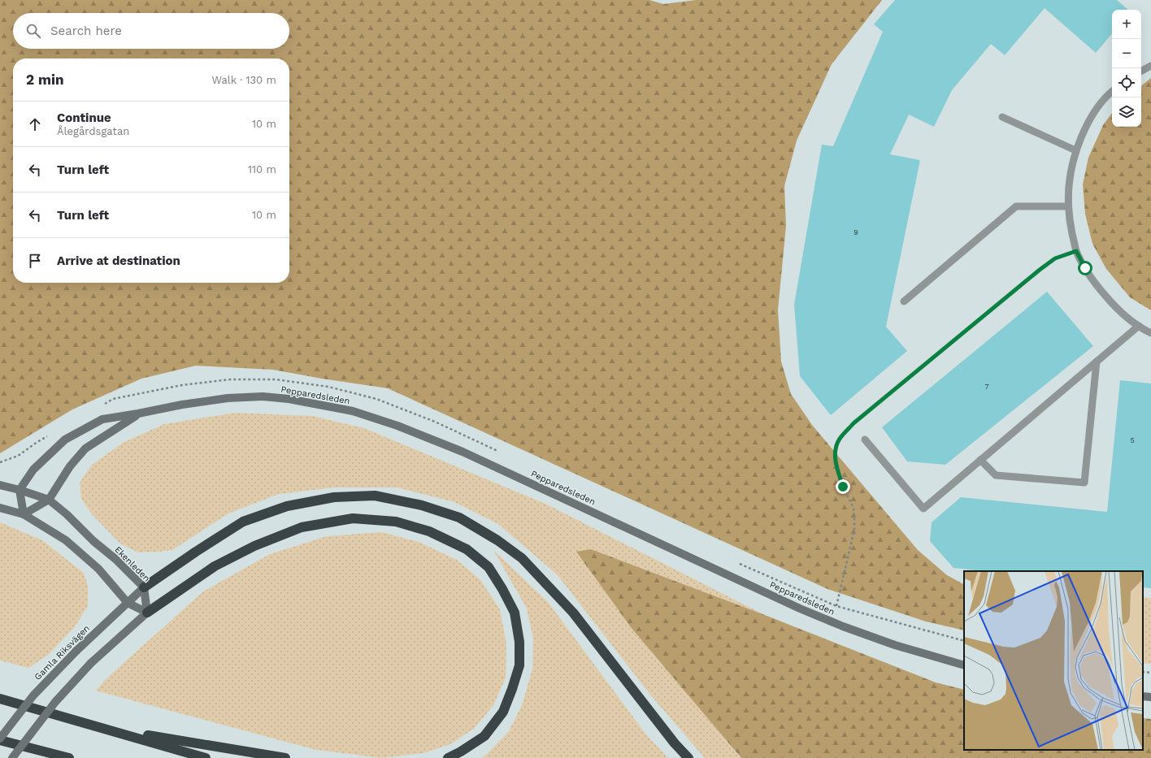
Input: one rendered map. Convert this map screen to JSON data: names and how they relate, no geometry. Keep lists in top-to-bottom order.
{
  "streets": {
    "street": ["Pepparedsleden", "Ekenleden", "Gamla Riksvägen"]
  },
  "crossings": [
    ["Pepparedsleden", "Ekenleden"],
    ["Ekenleden", "Gamla Riksvägen"]
  ],
  "house_numbers": ["9", "7", "5"],
  "page": {
    "map_buttons": ["+", "−"],
    "search": "Search here",
    "heading": ["2 min", "Walk · 130 m"],
    "list": [
      ["Continue", "Ålegårdsgatan", "10 m"],
      ["Turn left", "110 m"],
      ["Turn left", "10 m"],
      "Arrive at destination"
    ]
  }
}
